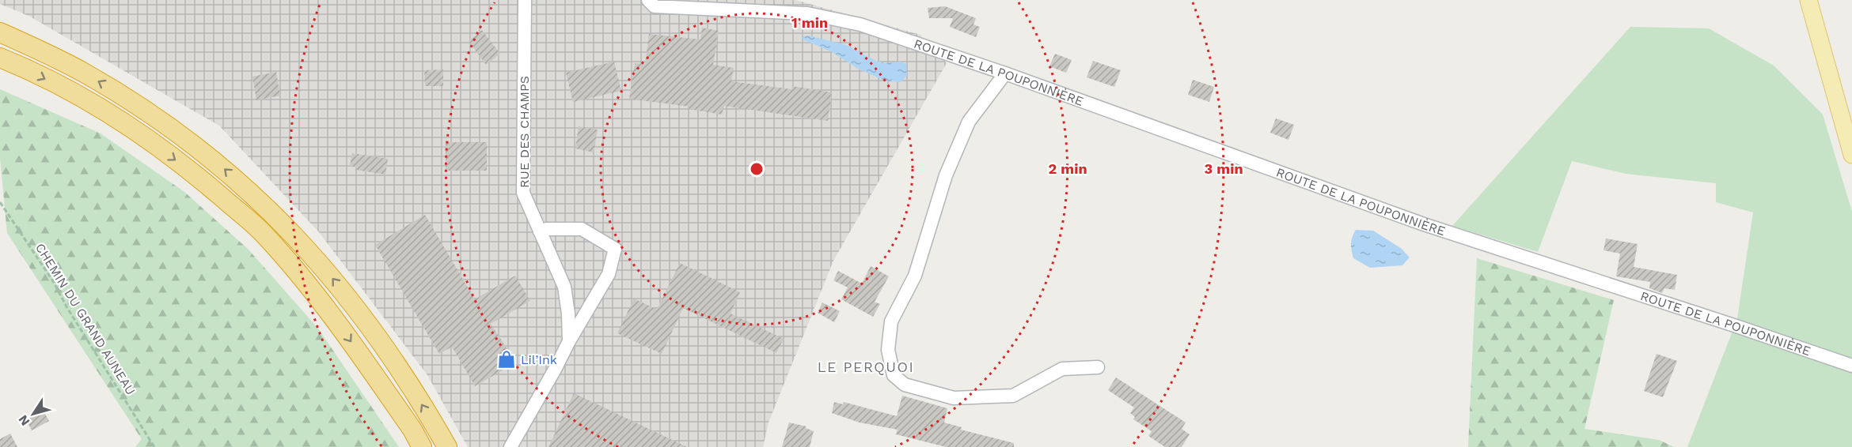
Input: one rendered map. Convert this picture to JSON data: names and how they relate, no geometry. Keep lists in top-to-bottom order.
{
  "streets": {
    "street": ["ROUTE DE LA POUPONNIÈRE", "RUE DES CHAMPS"],
    "path": ["CHEMIN DU GRAND AUNEAU"]
  },
  "districts": ["LE PERQUOI"],
  "places": {
    "shop": ["Lil’Ink"]
  },
  "north": "bottom left",
  "rings": ["1 min", "2 min", "3 min"]
}
